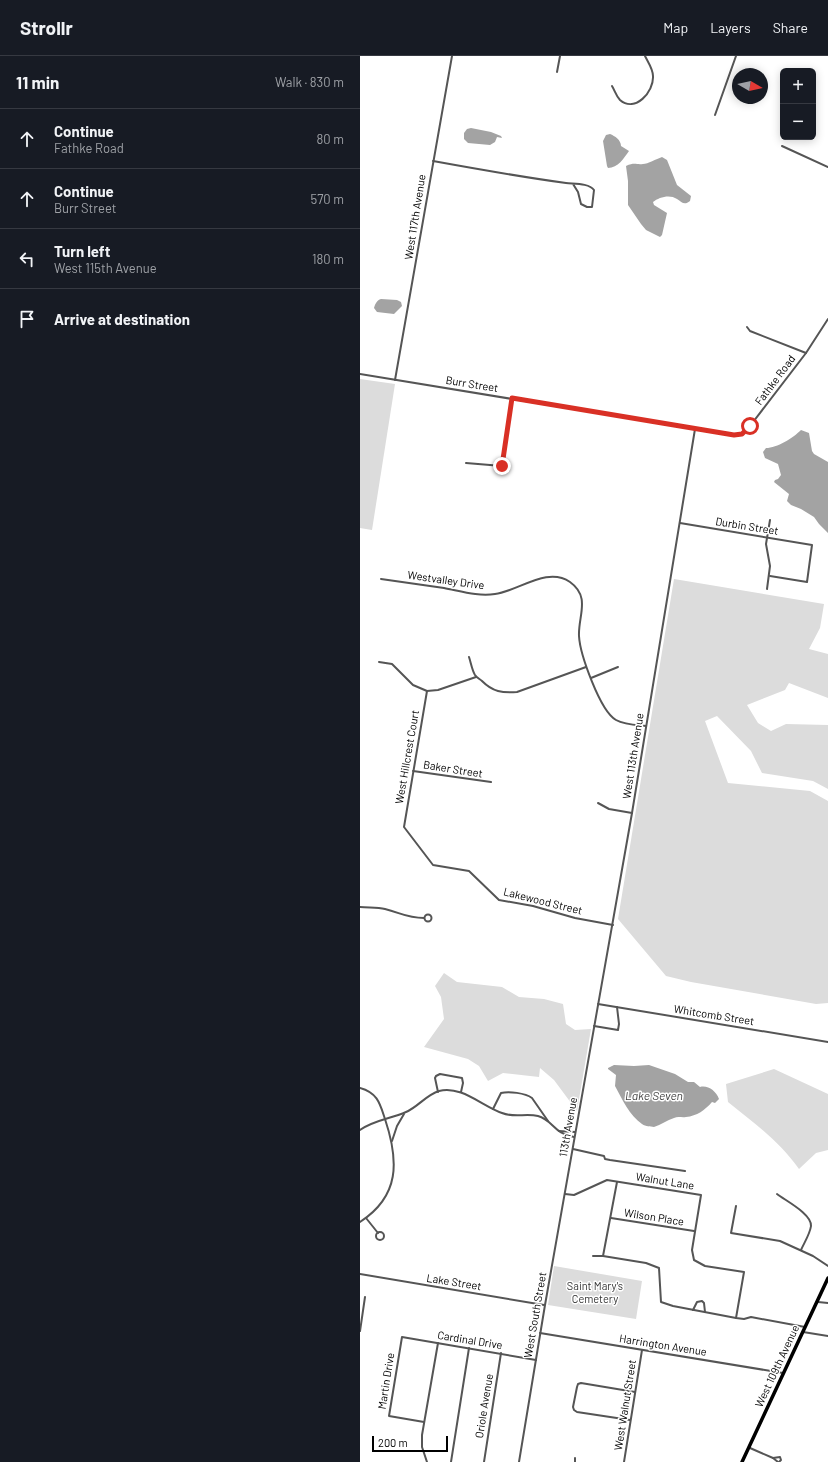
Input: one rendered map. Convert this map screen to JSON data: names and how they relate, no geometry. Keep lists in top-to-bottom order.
{
  "streets": {
    "main road": ["West 109th Avenue"],
    "street": [
      "West 117th Avenue",
      "Fathke Road",
      "Burr Street",
      "Durbin Street",
      "Westvalley Drive",
      "West 113th Avenue",
      "West Hillcrest Court",
      "Baker Street",
      "Lakewood Street",
      "Whitcomb Street",
      "113th Avenue",
      "Walnut Lane",
      "Wilson Place",
      "Lake Street",
      "West South Street",
      "Cardinal Drive",
      "Harrington Avenue",
      "Martin Drive",
      "West Walnut Street",
      "Oriole Avenue"
    ]
  },
  "crossings": [
    ["West 117th Avenue", "Burr Street"],
    ["Fathke Road", "Burr Street"],
    ["Burr Street", "West 113th Avenue"],
    ["Durbin Street", "West 113th Avenue"],
    ["Westvalley Drive", "West 113th Avenue"],
    ["West 113th Avenue", "Lakewood Street"],
    ["West 113th Avenue", "Whitcomb Street"],
    ["West 113th Avenue", "113th Avenue"],
    ["West Hillcrest Court", "Baker Street"],
    ["West Hillcrest Court", "Lakewood Street"],
    ["113th Avenue", "West South Street"],
    ["Walnut Lane", "Wilson Place"],
    ["Walnut Lane", "West South Street"],
    ["Lake Street", "West South Street"],
    ["West South Street", "Cardinal Drive"],
    ["West South Street", "Harrington Avenue"],
    ["Cardinal Drive", "Martin Drive"],
    ["Cardinal Drive", "Oriole Avenue"],
    ["Harrington Avenue", "West 109th Avenue"],
    ["Harrington Avenue", "West Walnut Street"]
  ],
  "water": ["Lake Seven"],
  "parks": ["Saint Mary's Cemetery"],
  "scale_bar": "200 m",
  "north": "right",
  "page": {
    "header": "Strollr",
    "nav": ["Map", "Layers", "Share"],
    "heading": ["11 min", "Walk · 830 m"],
    "map_buttons": ["+", "−"],
    "list": [
      ["Continue", "Fathke Road", "80 m"],
      ["Continue", "Burr Street", "570 m"],
      ["Turn left", "West 115th Avenue", "180 m"],
      "Arrive at destination"
    ],
    "scale": "200 m"
  }
}
